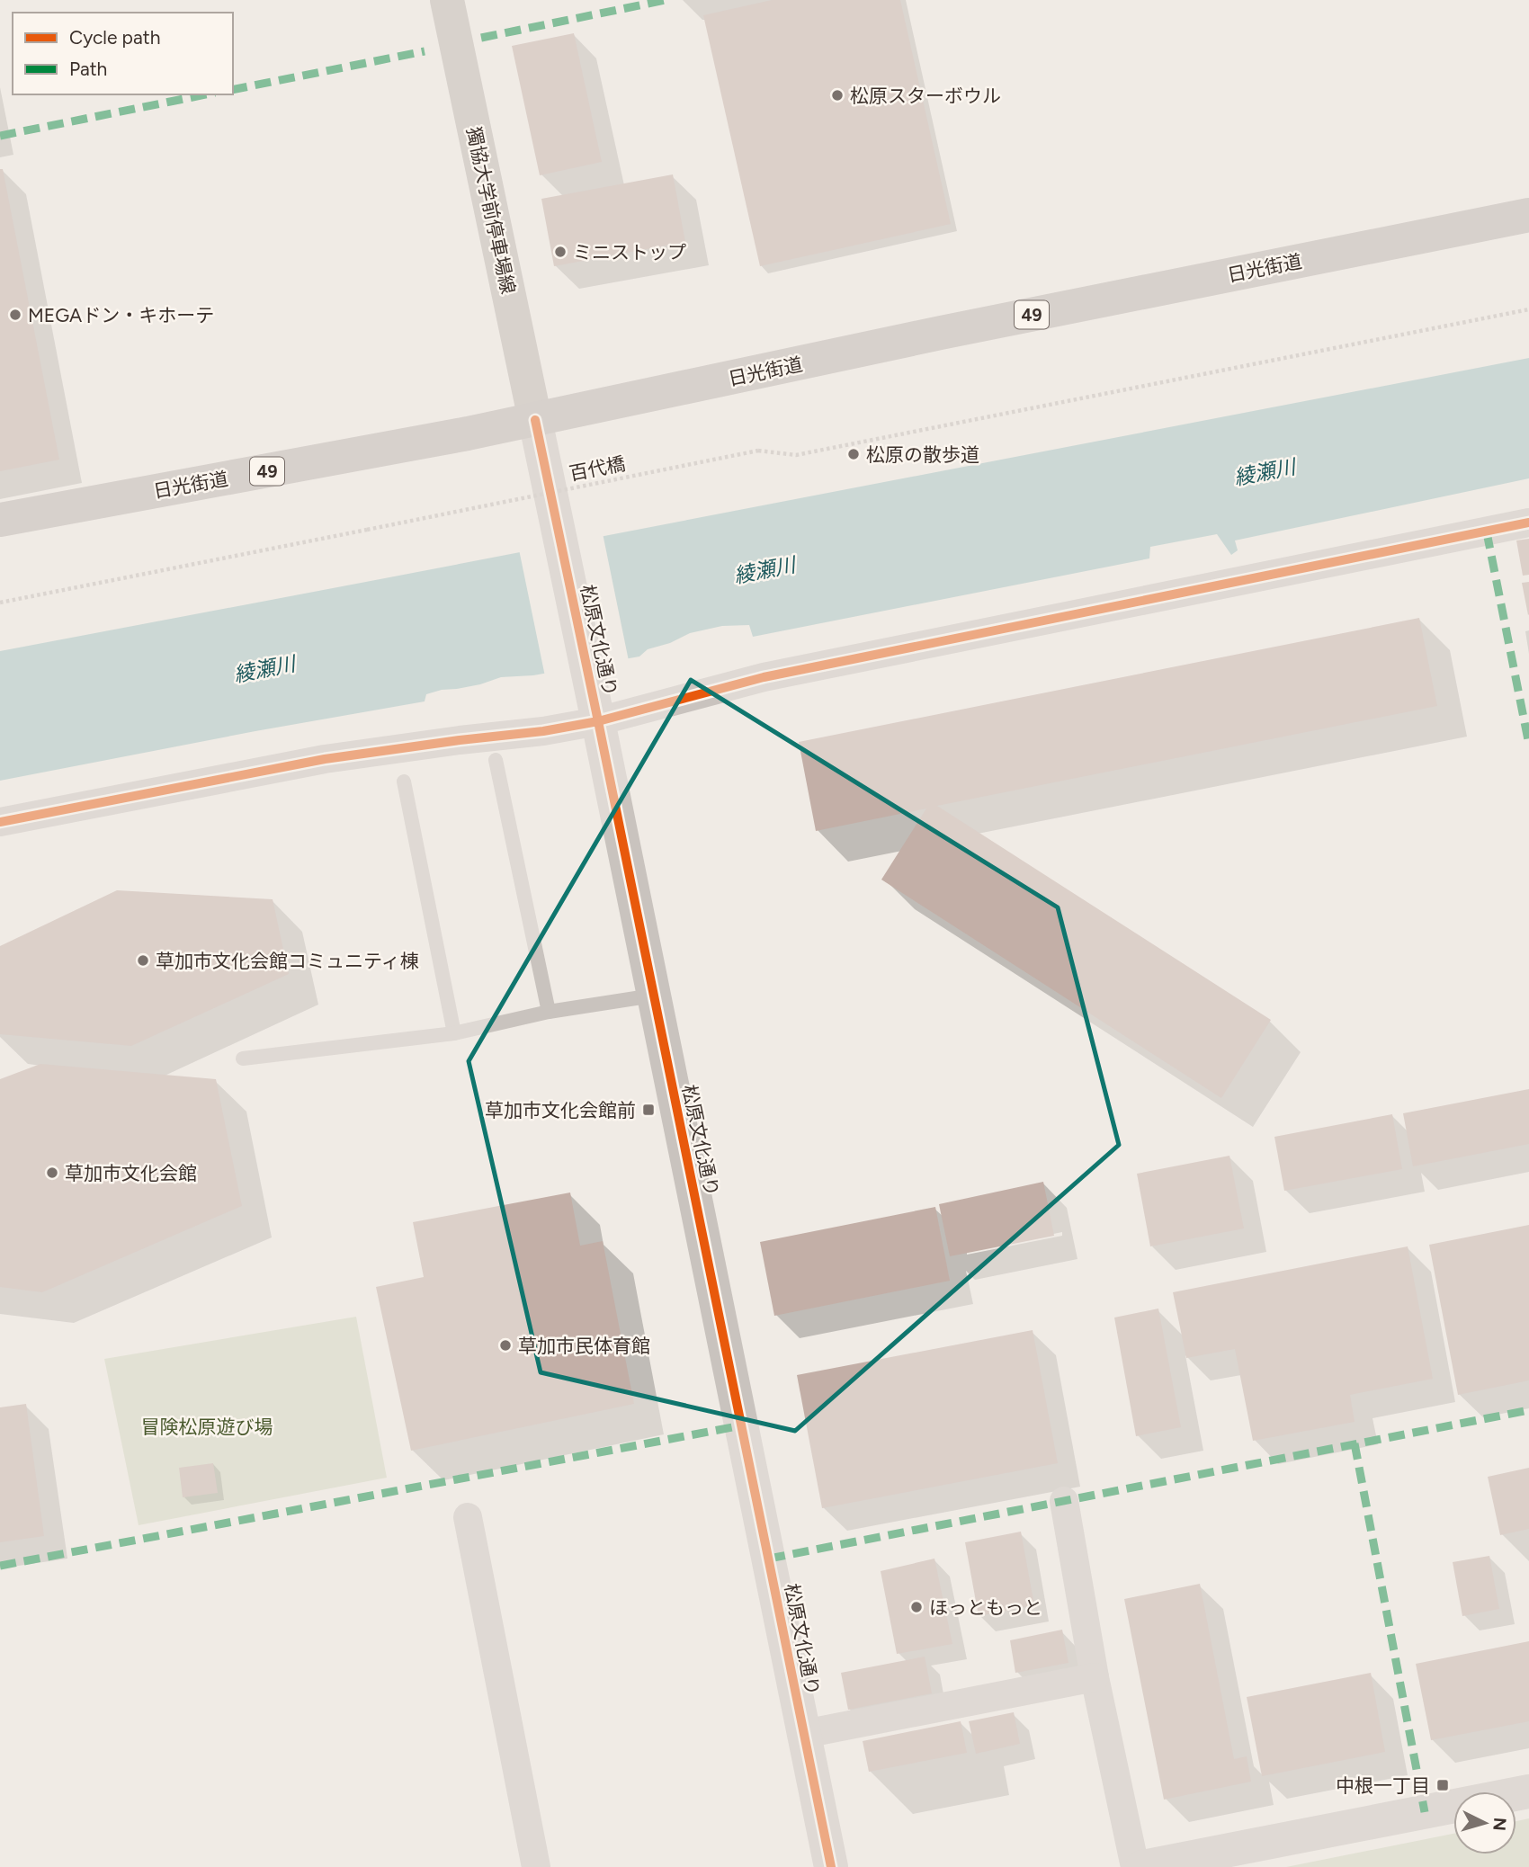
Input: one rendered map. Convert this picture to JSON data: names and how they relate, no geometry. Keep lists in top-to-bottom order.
{
  "streets": {
    "main road": ["獨協大学前停車場線", "日光街道", "49"],
    "street": ["松原文化通り"],
    "path": ["百代橋"]
  },
  "crossings": [
    ["獨協大学前停車場線", "日光街道"],
    ["獨協大学前停車場線", "松原文化通り"],
    ["日光街道", "松原文化通り"]
  ],
  "water": ["綾瀬川"],
  "parks": ["冒険松原遊び場"],
  "places": {
    "other": [
      "松原スターボウル",
      "ミニストップ",
      "MEGAドン・キホーテ",
      "松原の散歩道",
      "草加市文化会館コミュニティ棟",
      "草加市文化会館",
      "草加市民体育館",
      "ほっともっと"
    ],
    "transit": ["草加市文化会館前", "中根一丁目"]
  },
  "legend": ["Cycle path", "Path"],
  "north": "right"
}
